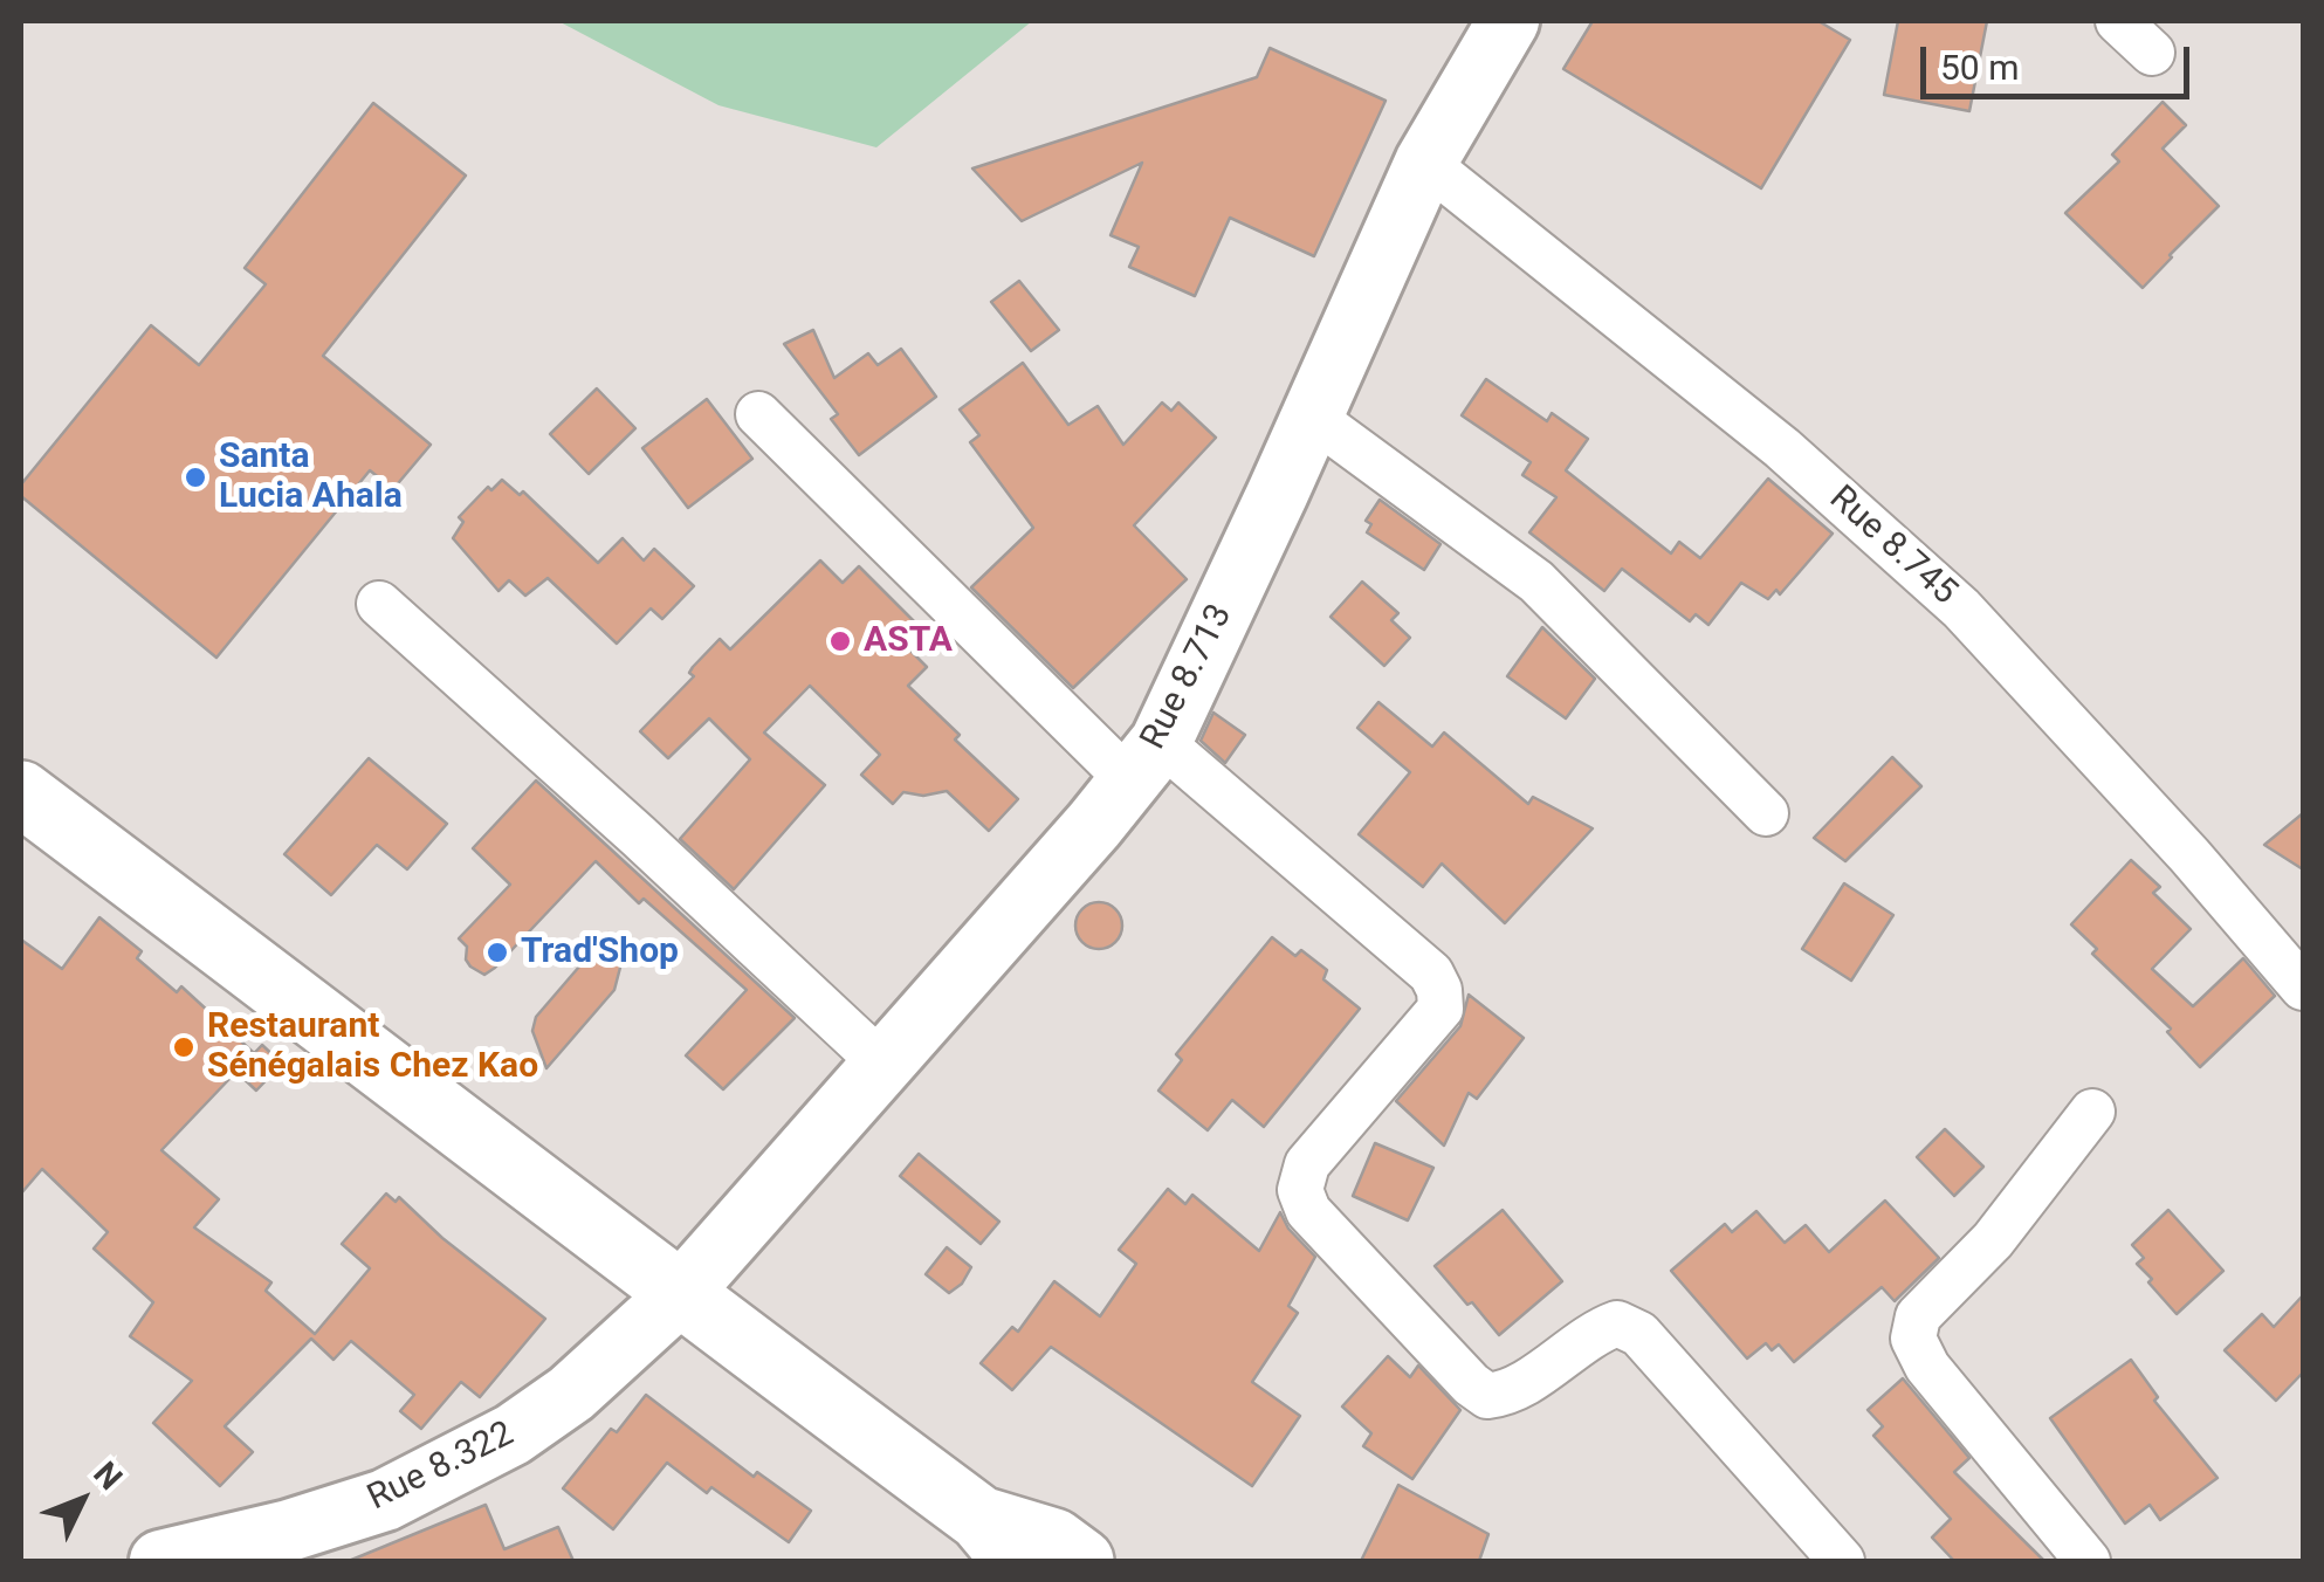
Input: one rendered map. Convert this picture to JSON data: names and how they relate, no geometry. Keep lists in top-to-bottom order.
{
  "streets": {
    "main road": ["Rue 8.713", "Rue 8.322"],
    "street": ["Rue 8.745"]
  },
  "crossings": [
    ["Rue 8.745", "Rue 8.713"],
    ["Rue 8.713", "Rue 8.322"]
  ],
  "places": [
    "Santa Lucia Ahala",
    "ASTA",
    "Trad'Shop",
    "Restaurant Sénégalais Chez Kao"
  ],
  "scale_bar": "50 m",
  "north": "top right"
}
